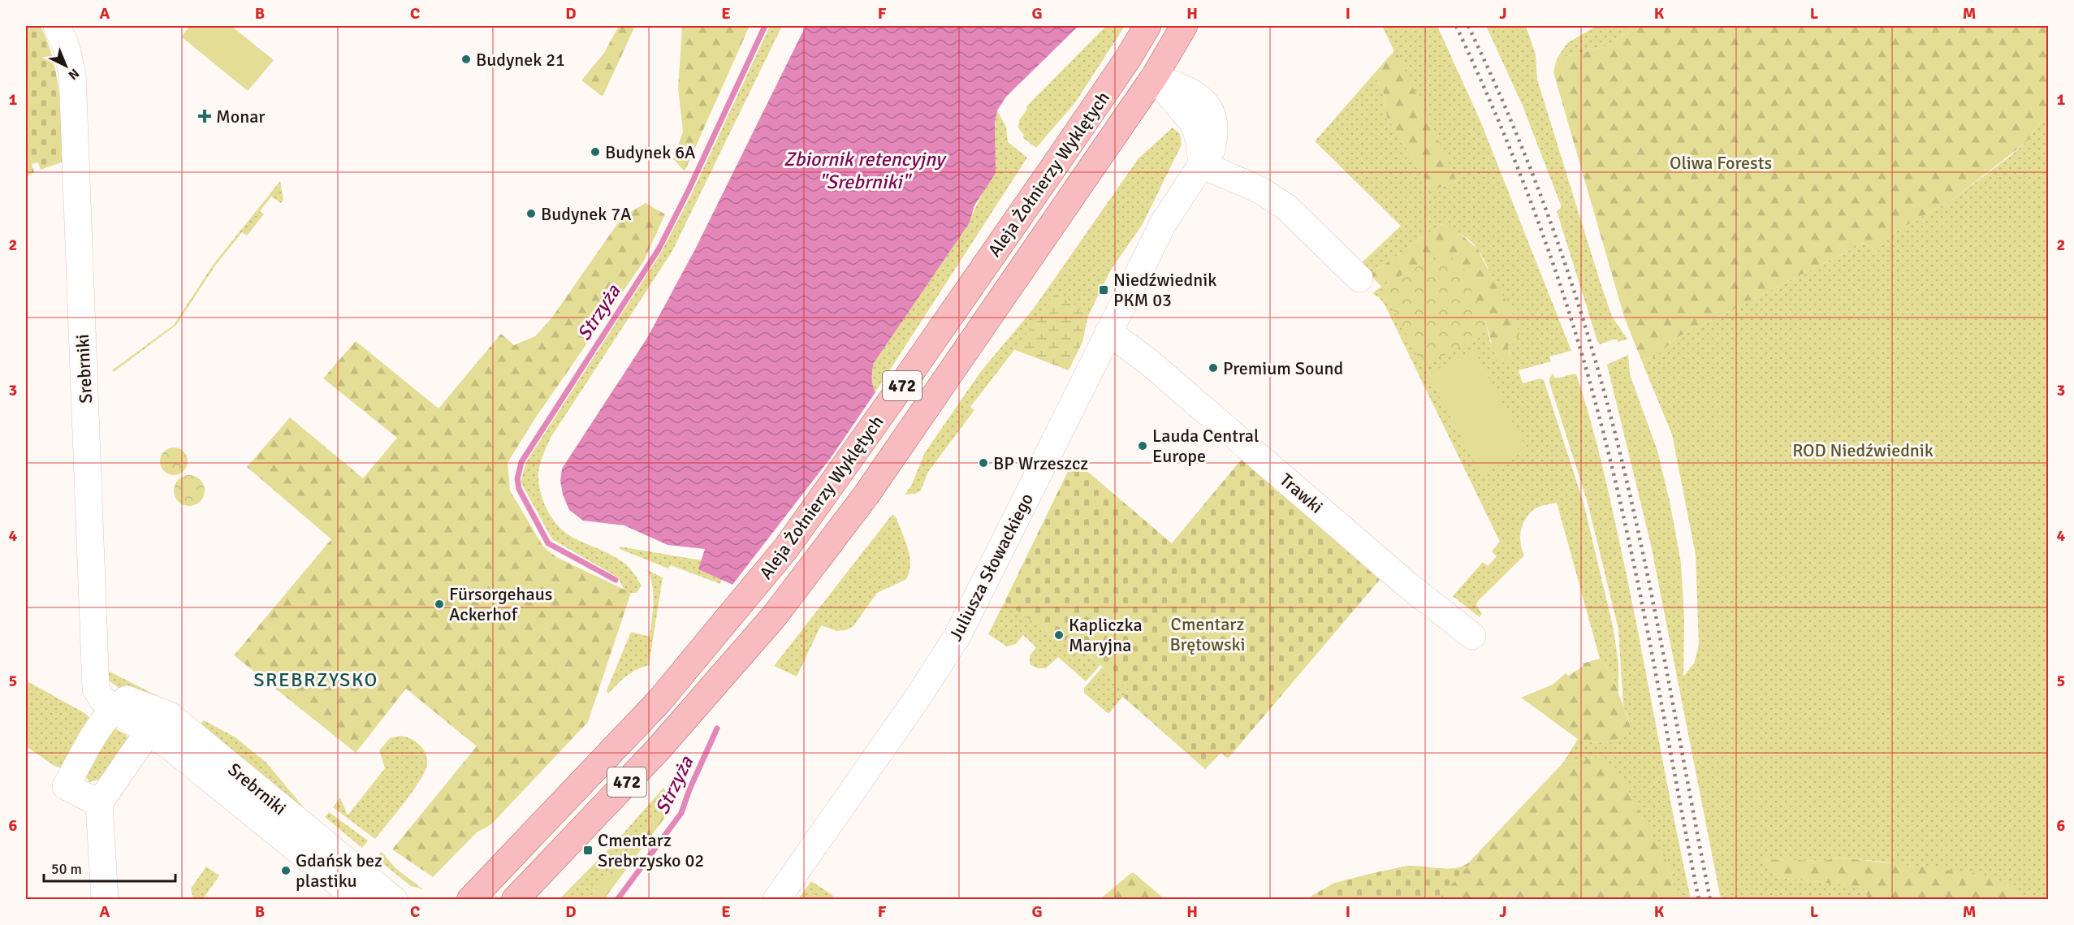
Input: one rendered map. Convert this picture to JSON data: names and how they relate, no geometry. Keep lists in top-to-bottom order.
{
  "streets": {
    "main road": ["Aleja Żołnierzy Wyklętych", "472"],
    "street": ["Srebrniki", "Trawki", "Juliusza Słowackiego"]
  },
  "crossings": [
    ["Aleja Żołnierzy Wyklętych", "472"],
    ["Trawki", "Juliusza Słowackiego"]
  ],
  "districts": ["SREBRZYSKO"],
  "water": ["Zbiornik retencyjny \"Srebrniki\"", "Strzyża"],
  "parks": ["Oliwa Forests", "ROD Niedźwiednik", "Cmentarz Brętowski"],
  "places": {
    "other": [
      "Budynek 21",
      "Budynek 6A",
      "Budynek 7A",
      "Premium Sound",
      "Lauda Central Europe",
      "BP Wrzeszcz",
      "Fürsorgehaus Ackerhof",
      "Kapliczka Maryjna",
      "Gdańsk bez plastiku"
    ],
    "health": ["Monar"],
    "transit": ["Niedźwiednik PKM 03", "Cmentarz Srebrzysko 02"]
  },
  "scale_bar": "50 m",
  "north": "bottom right",
  "grid": {
    "columns": [
      "A",
      "B",
      "C",
      "D",
      "E",
      "F",
      "G",
      "H",
      "I",
      "J",
      "K",
      "L",
      "M"
    ],
    "rows": [
      "1",
      "2",
      "3",
      "4",
      "5",
      "6"
    ]
  }
}
